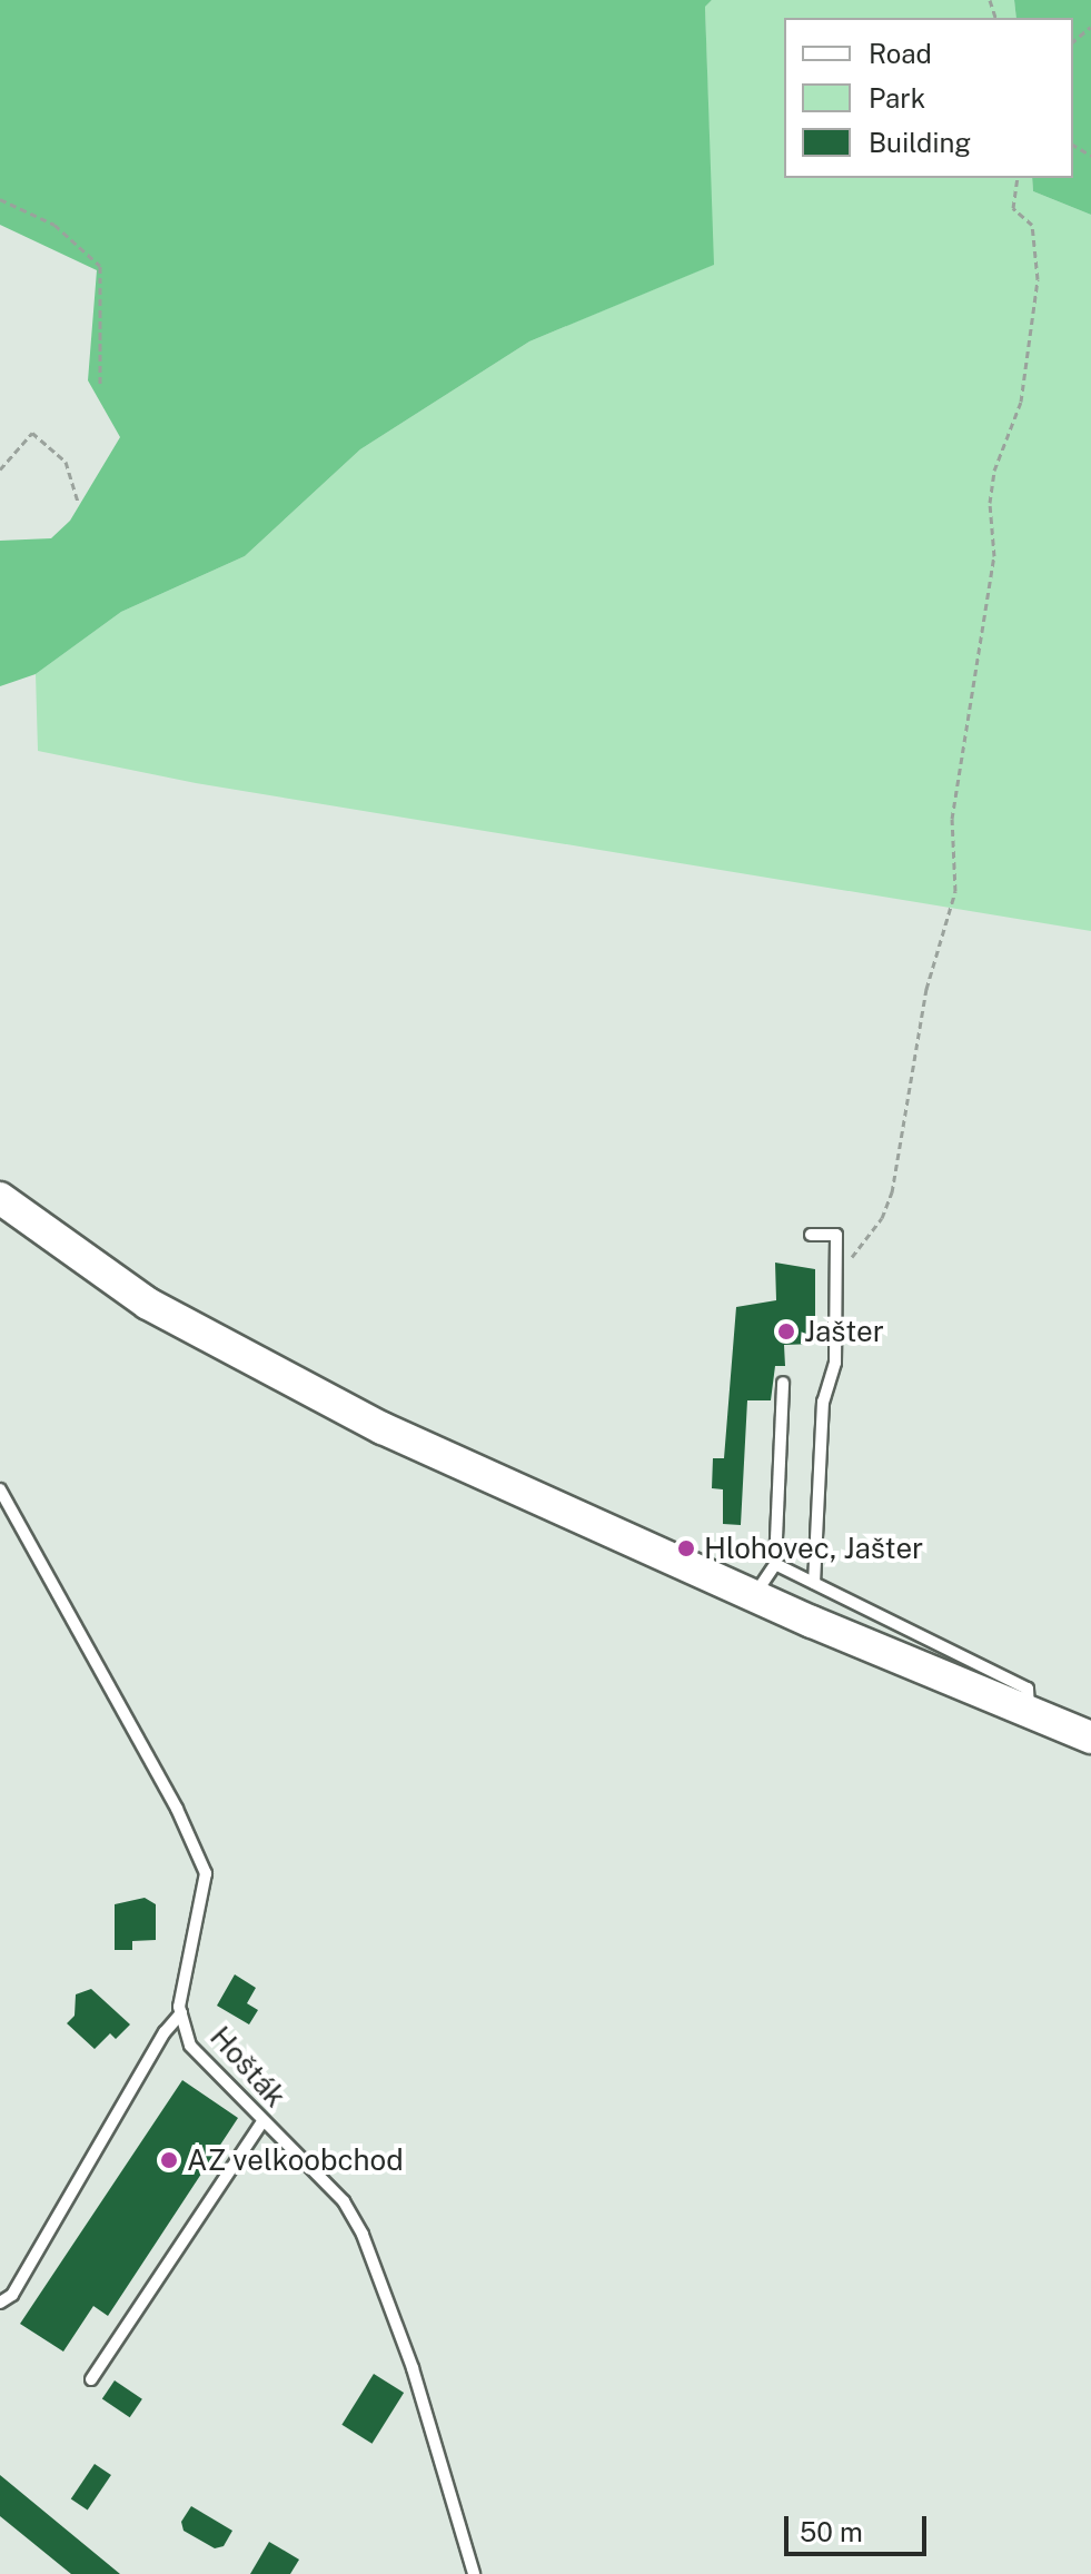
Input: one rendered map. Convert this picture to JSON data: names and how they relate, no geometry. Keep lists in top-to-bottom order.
{
  "streets": {
    "lane": ["Hošták"]
  },
  "places": ["Jašter", "Hlohovec, Jašter", "AZ velkoobchod"],
  "legend": ["Road", "Park", "Building"],
  "scale_bar": "50 m"
}
